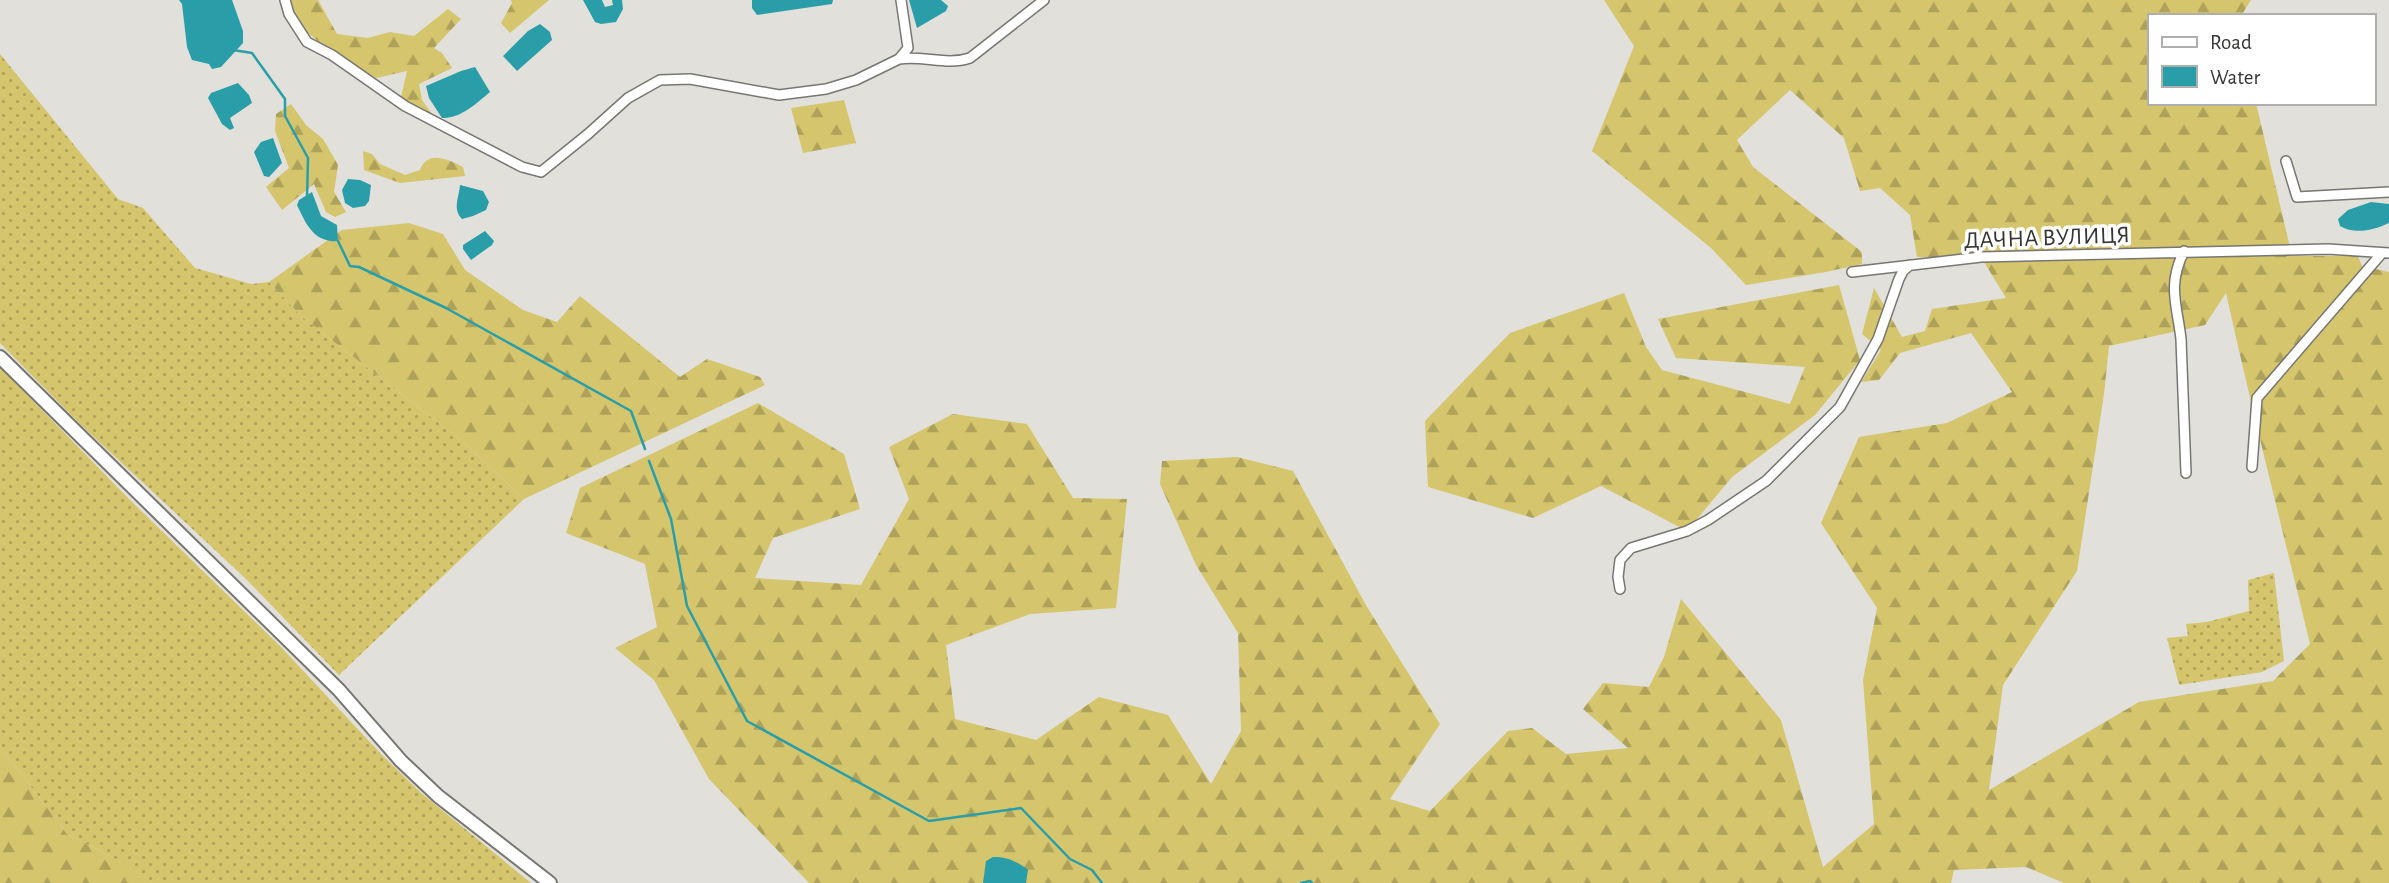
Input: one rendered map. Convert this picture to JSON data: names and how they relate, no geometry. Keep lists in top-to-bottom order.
{
  "streets": {
    "street": ["ДАЧНА ВУЛИЦЯ"]
  },
  "legend": ["Road", "Water"]
}
